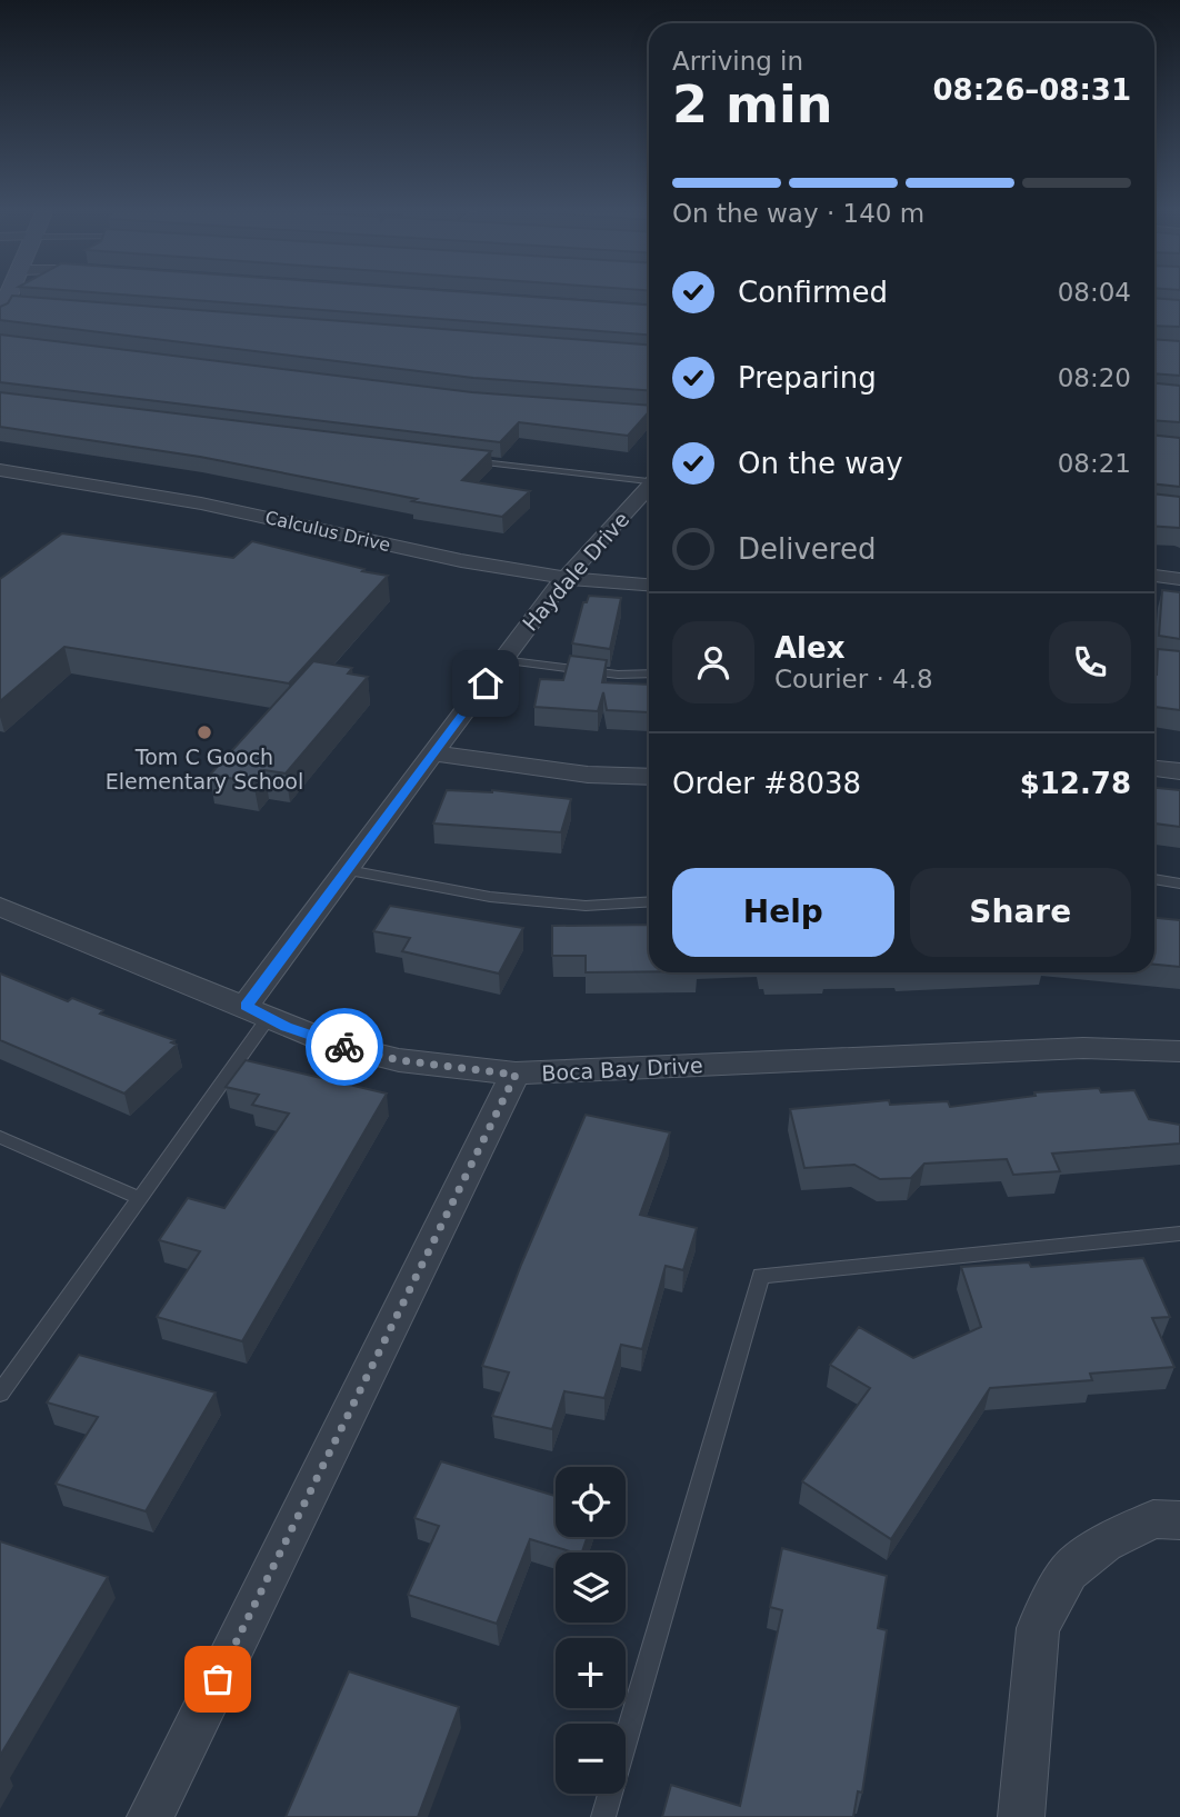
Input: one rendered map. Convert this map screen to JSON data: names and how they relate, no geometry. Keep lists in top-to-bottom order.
{
  "streets": {
    "street": ["Calculus Drive", "Haydale Drive", "Boca Bay Drive"]
  },
  "crossings": [
    ["Calculus Drive", "Haydale Drive"],
    ["Haydale Drive", "Boca Bay Drive"]
  ],
  "places": ["Tom C Gooch Elementary School"],
  "page": {
    "heading": ["2 min", "Arriving in", "08:26–08:31"],
    "panel": [
      "Alex",
      "Courier · 4.8",
      "Order #8038",
      "$12.78"
    ],
    "bar": "On the way · 140 m",
    "list": [
      ["Confirmed", "08:04"],
      ["Preparing", "08:20"],
      ["On the way", "08:21"],
      "Delivered"
    ],
    "buttons": ["Help", "Share"],
    "map_buttons": ["+", "−"]
  }
}
